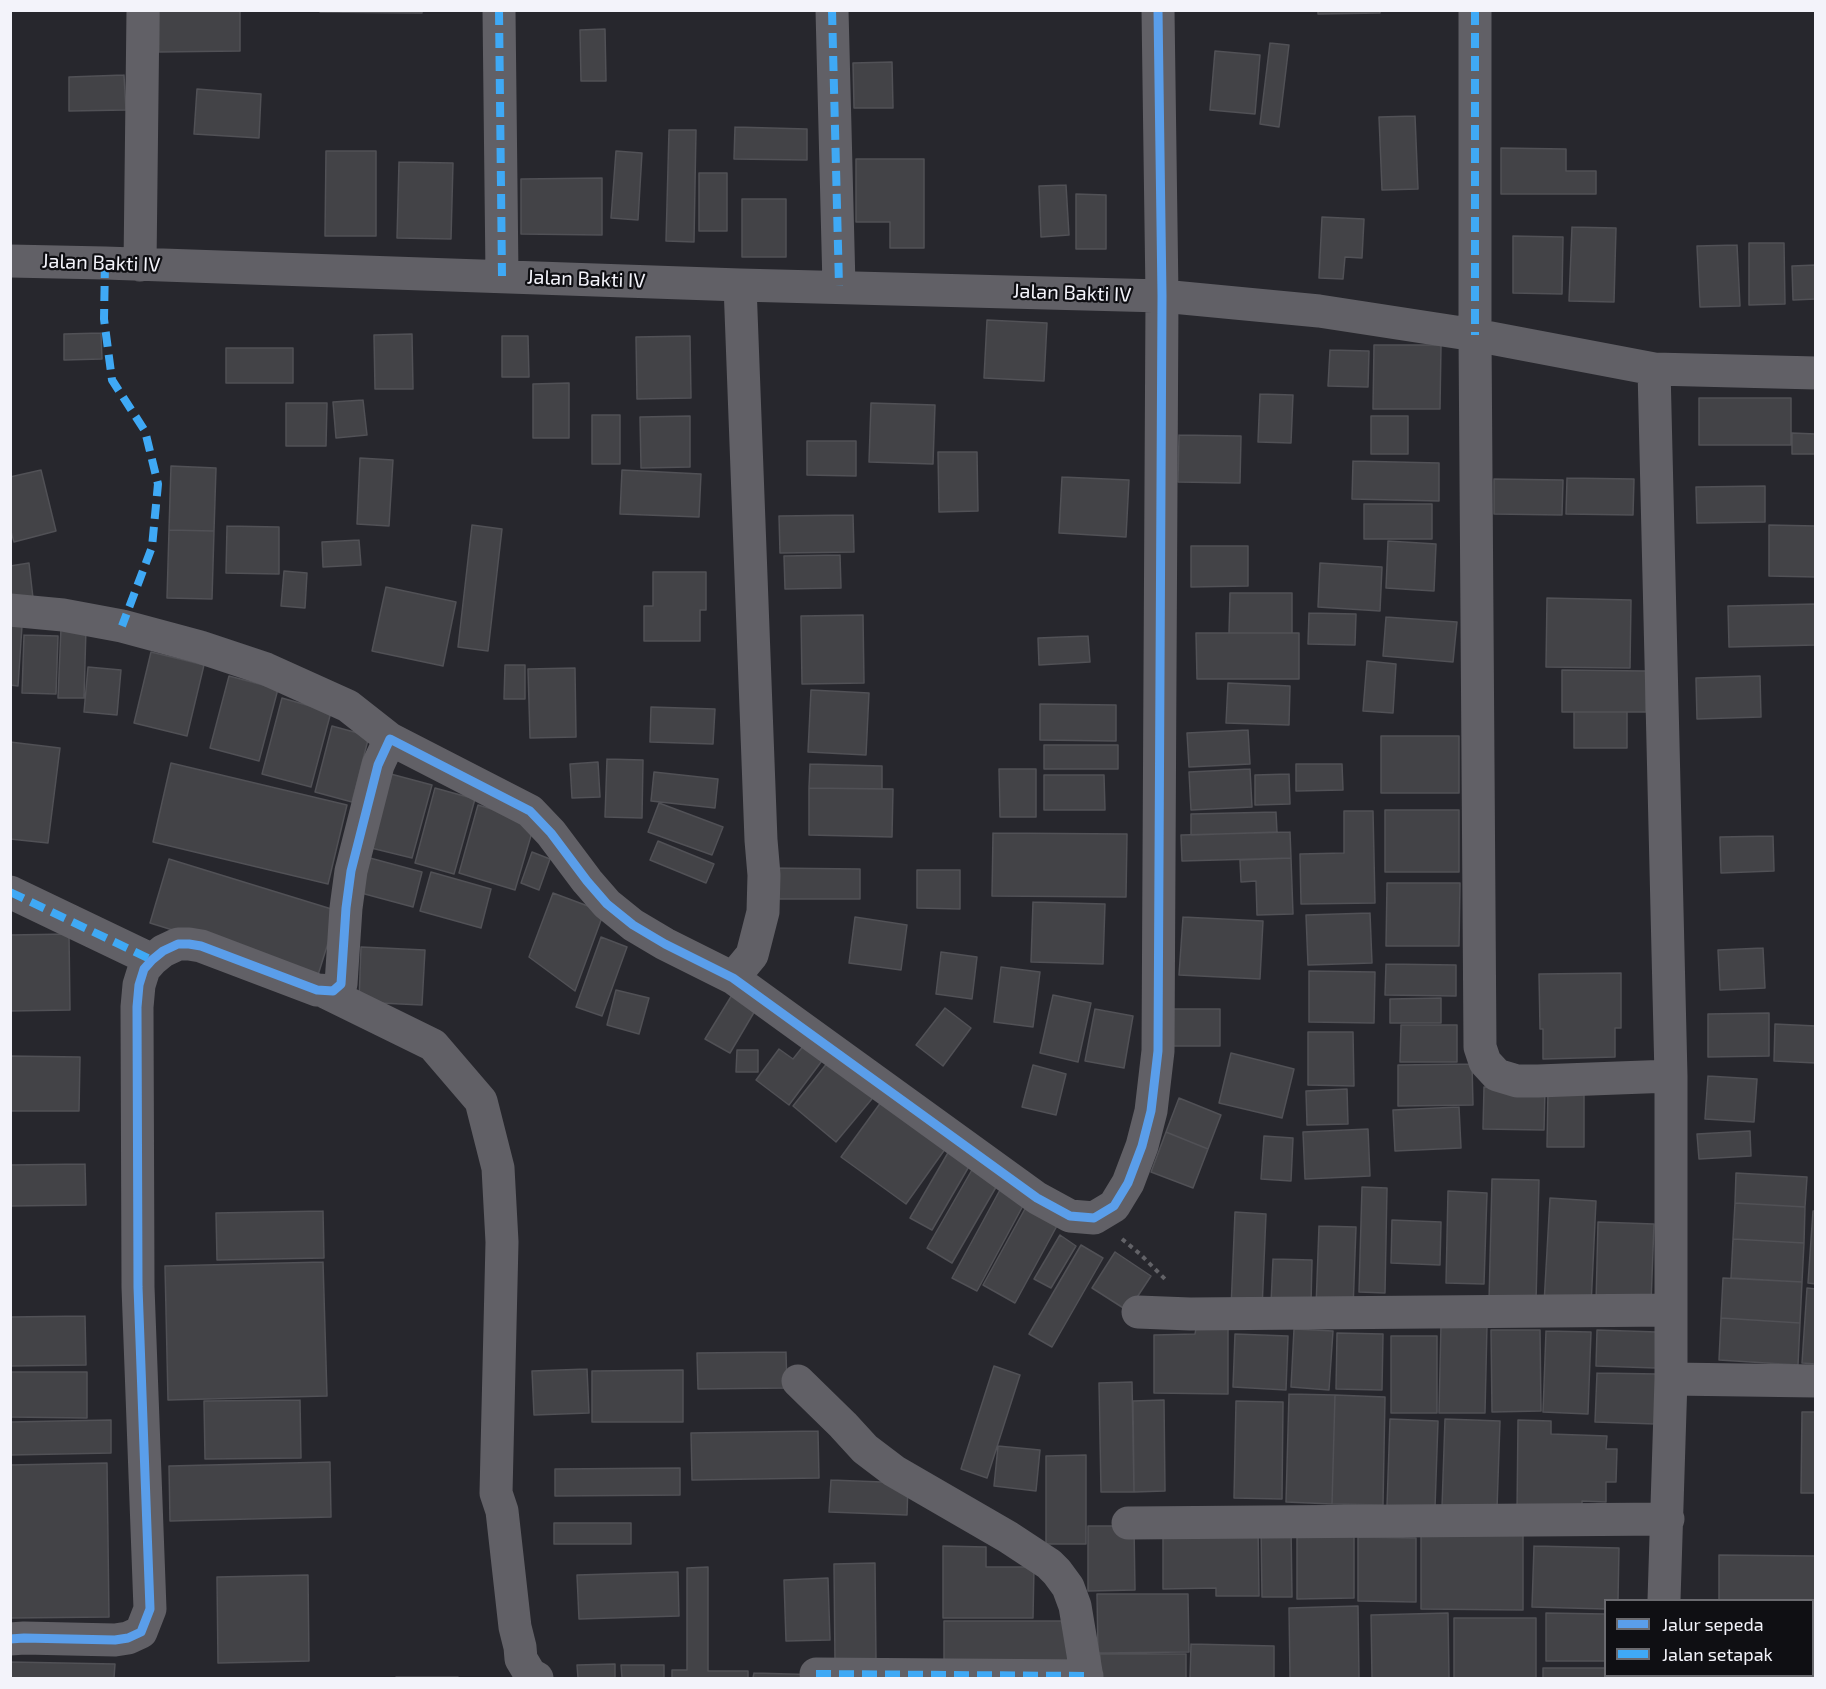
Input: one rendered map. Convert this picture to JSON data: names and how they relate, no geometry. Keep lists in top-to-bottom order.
{
  "streets": {
    "street": ["Jalan Bakti IV"]
  },
  "legend": ["Jalur sepeda", "Jalan setapak"]
}
